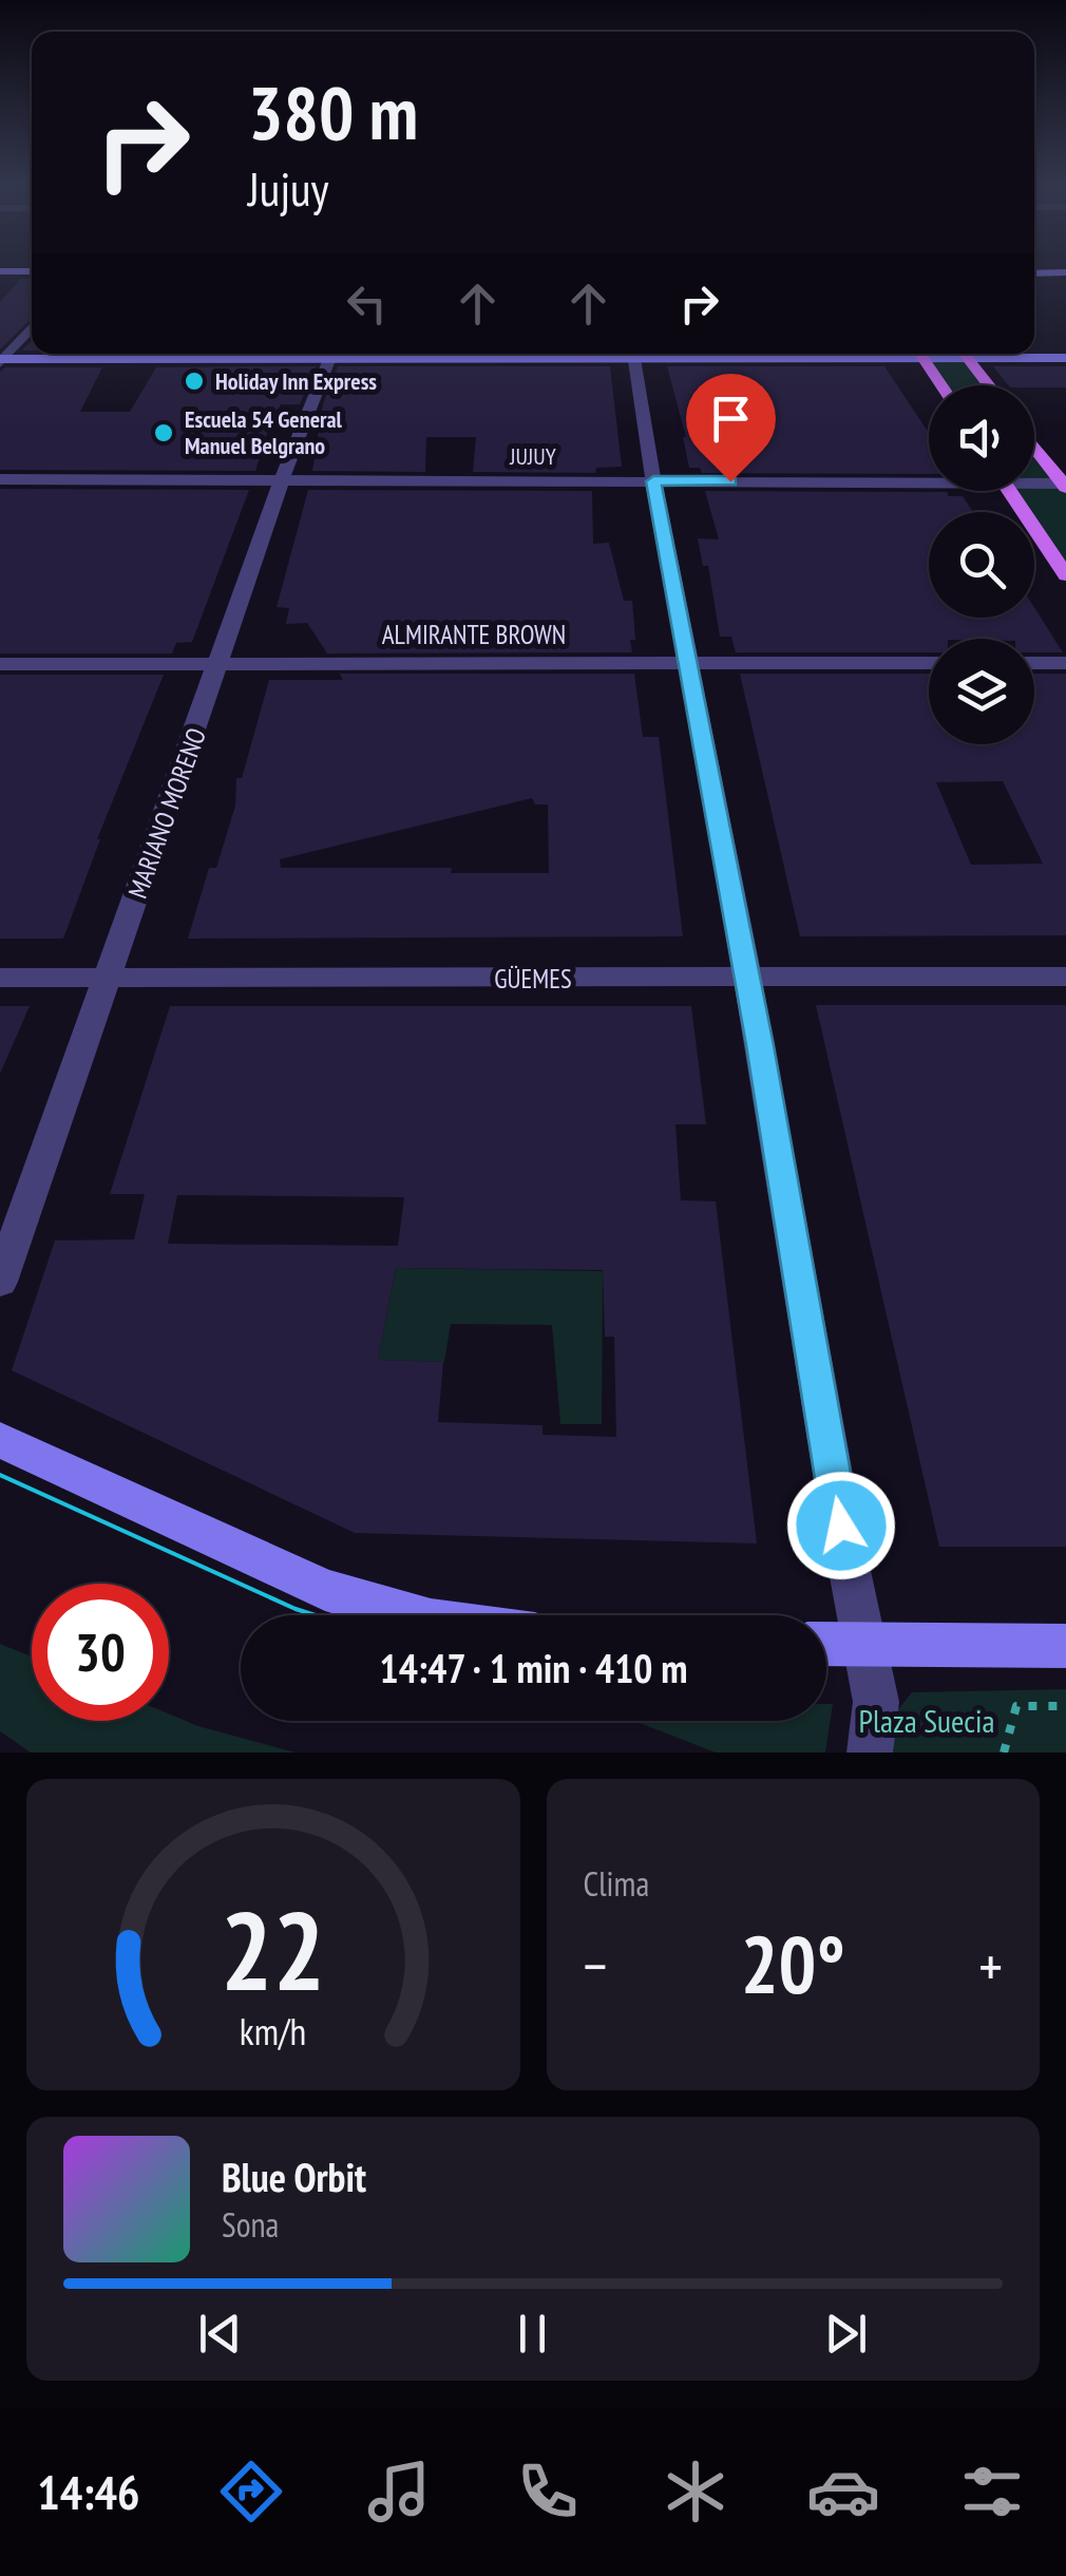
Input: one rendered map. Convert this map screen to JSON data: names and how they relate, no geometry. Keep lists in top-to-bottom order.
{
  "streets": {
    "street": [
      "JUJUY",
      "ALMIRANTE BROWN",
      "MARIANO MORENO",
      "GÜEMES"
    ]
  },
  "crossings": [
    ["JUJUY", "MARIANO MORENO"],
    ["ALMIRANTE BROWN", "MARIANO MORENO"],
    ["MARIANO MORENO", "GÜEMES"]
  ],
  "parks": ["Plaza Suecia"],
  "places": ["Holiday Inn Express", "Escuela 54 General Manuel Belgrano"],
  "page": {
    "turn": ["380 m", "Jujuy"],
    "limit": "30",
    "trip": "14:47 · 1 min · 410 m",
    "tile": "Clima",
    "heat": ["−", "20°", "+"],
    "song": ["Blue Orbit", "Sona"],
    "tabs": "14:46",
    "gauge": ["22", "km/h"]
  }
}
